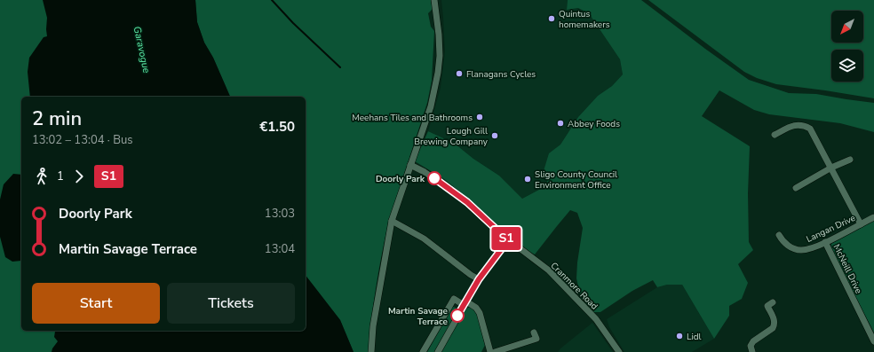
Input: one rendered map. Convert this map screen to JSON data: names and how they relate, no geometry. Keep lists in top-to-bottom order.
{
  "streets": {
    "street": ["Langan Drive", "McNeill Drive", "Cranmore Road"]
  },
  "crossings": [
    ["Langan Drive", "McNeill Drive"]
  ],
  "water": ["Garavogue"],
  "places": [
    "Quintus homemakers",
    "Flanagans Cycles",
    "Meehans Tiles and Bathrooms",
    "Abbey Foods",
    "Lough Gill Brewing Company",
    "Doorly Park",
    "Sligo County Council Environment Office",
    "Martin Savage Terrace",
    "Lidl"
  ],
  "lines": ["bus line S1"],
  "north": "bottom left",
  "page": {
    "on_map": "S1",
    "heading": ["2 min", "13:02 – 13:04 · Bus", "€1.50"],
    "legs": ["1", "S1"],
    "list": [
      {
        "name": "Doorly Park",
        "value": "13:03"
      },
      {
        "name": "Martin Savage Terrace",
        "value": "13:04"
      }
    ],
    "buttons": ["Start", "Tickets"]
  }
}
